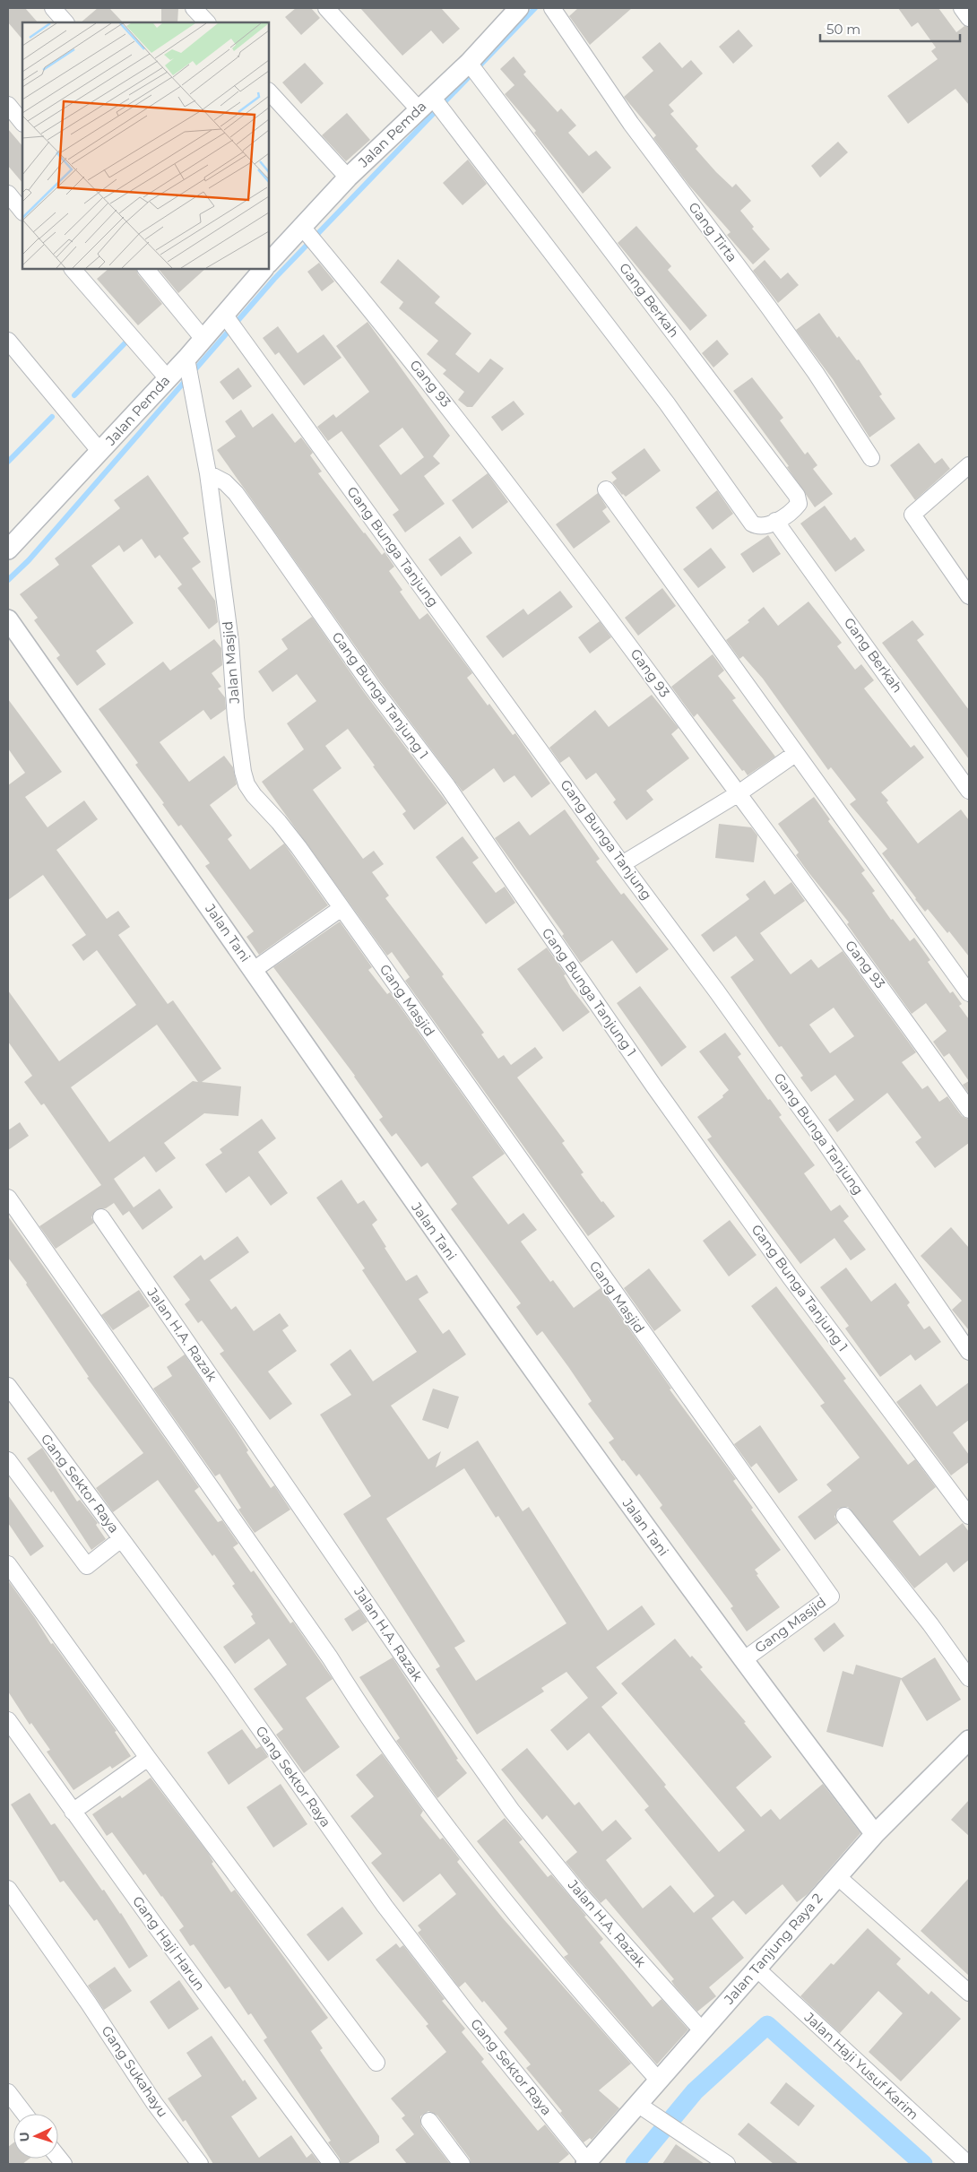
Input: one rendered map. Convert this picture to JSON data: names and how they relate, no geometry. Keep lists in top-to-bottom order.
{
  "streets": {
    "street": [
      "Jalan Pemda",
      "Gang Tirta",
      "Gang Berkah",
      "Gang 93",
      "Gang Bunga Tanjung",
      "Jalan Masjid",
      "Gang Bunga Tanjung 1",
      "Jalan Tani",
      "Gang Masjid",
      "Jalan H.A. Razak",
      "Gang Sektor Raya",
      "Gang Haji Harun",
      "Jalan Tanjung Raya 2",
      "Jalan Haji Yusuf Karim",
      "Gang Sukahayu"
    ]
  },
  "crossings": [
    ["Jalan Pemda", "Gang Berkah"],
    ["Jalan Pemda", "Gang 93"],
    ["Jalan Pemda", "Gang Bunga Tanjung"],
    ["Jalan Pemda", "Jalan Masjid"],
    ["Jalan Masjid", "Gang Bunga Tanjung 1"],
    ["Jalan Masjid", "Gang Masjid"],
    ["Jalan Tani", "Gang Masjid"],
    ["Jalan Tani", "Jalan Tanjung Raya 2"],
    ["Jalan H.A. Razak", "Jalan Tanjung Raya 2"],
    ["Gang Sektor Raya", "Jalan Tanjung Raya 2"],
    ["Jalan Tanjung Raya 2", "Jalan Haji Yusuf Karim"]
  ],
  "scale_bar": "50 m",
  "north": "left"
}
